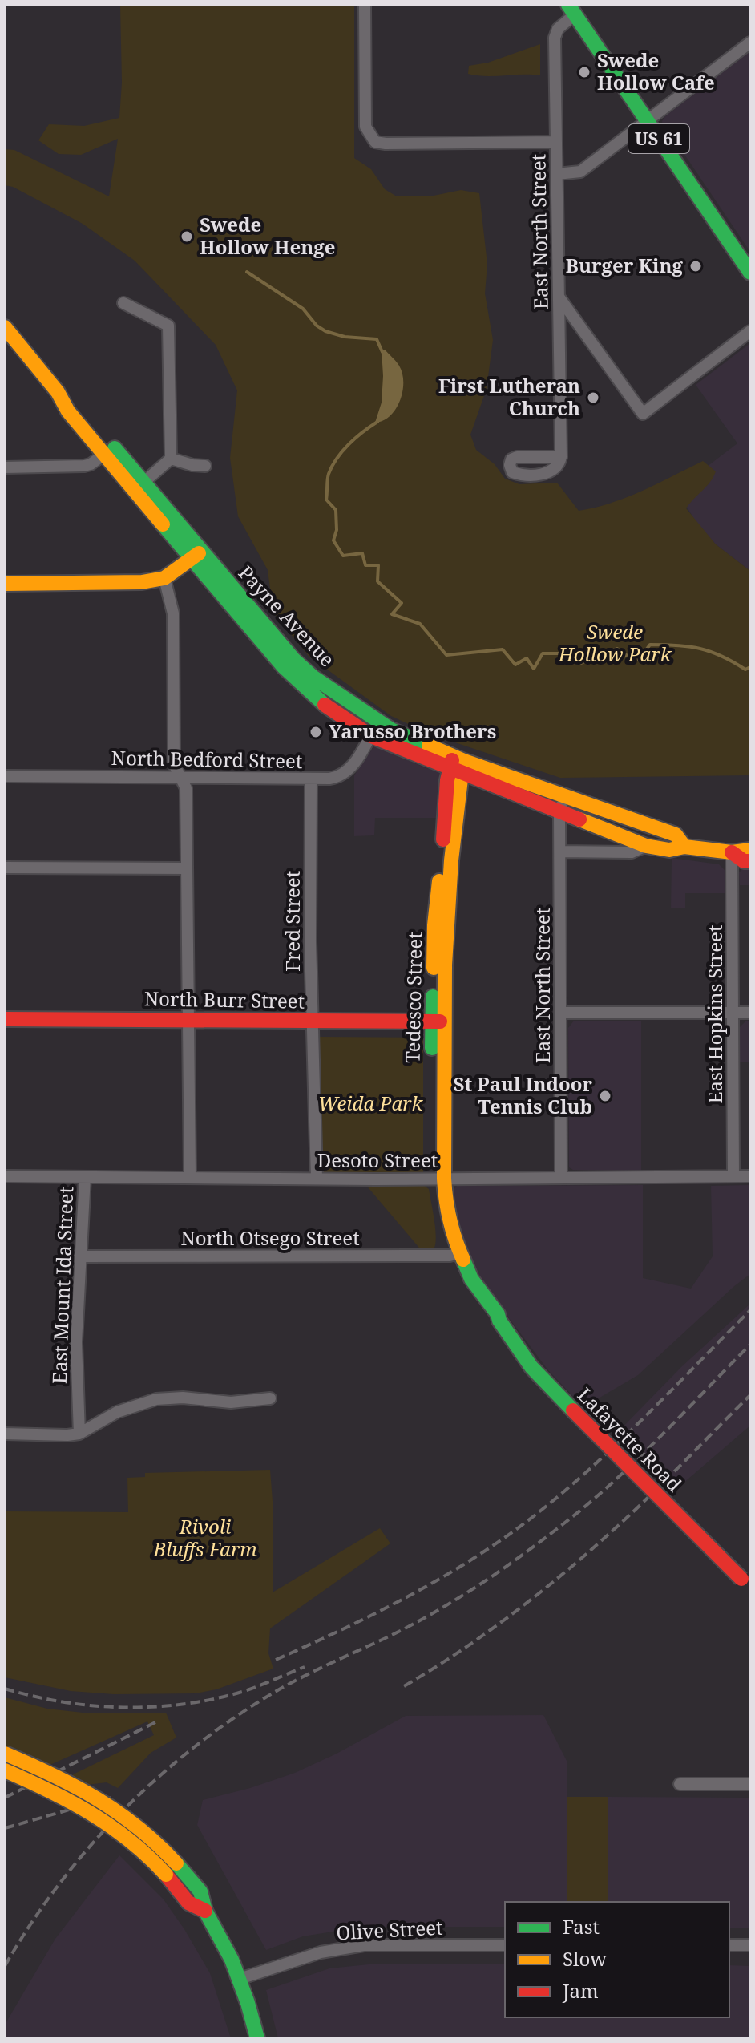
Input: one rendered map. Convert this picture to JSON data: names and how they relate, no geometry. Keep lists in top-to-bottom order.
{
  "streets": {
    "street": [
      "US 61",
      "East North Street",
      "Payne Avenue",
      "North Bedford Street",
      "Fred Street",
      "Tedesco Street",
      "North Burr Street",
      "East Hopkins Street",
      "Desoto Street",
      "North Otsego Street",
      "East Mount Ida Street",
      "Lafayette Road",
      "Olive Street"
    ]
  },
  "crossings": [
    ["US 61", "East North Street"],
    ["East North Street", "Payne Avenue"],
    ["East North Street", "Desoto Street"],
    ["Payne Avenue", "North Bedford Street"],
    ["Payne Avenue", "Tedesco Street"],
    ["Payne Avenue", "East Hopkins Street"],
    ["North Bedford Street", "Fred Street"],
    ["Fred Street", "North Burr Street"],
    ["Fred Street", "Desoto Street"],
    ["Tedesco Street", "North Burr Street"],
    ["Tedesco Street", "Desoto Street"],
    ["Tedesco Street", "Lafayette Road"],
    ["East Hopkins Street", "Desoto Street"],
    ["Desoto Street", "East Mount Ida Street"],
    ["North Otsego Street", "East Mount Ida Street"],
    ["North Otsego Street", "Lafayette Road"]
  ],
  "parks": ["Swede Hollow Park", "Weida Park", "Rivoli Bluffs Farm"],
  "places": [
    "Swede Hollow Cafe",
    "Swede Hollow Henge",
    "Burger King",
    "First Lutheran Church",
    "Yarusso Brothers",
    "St Paul Indoor Tennis Club"
  ],
  "legend": ["Fast", "Slow", "Jam"]
}
